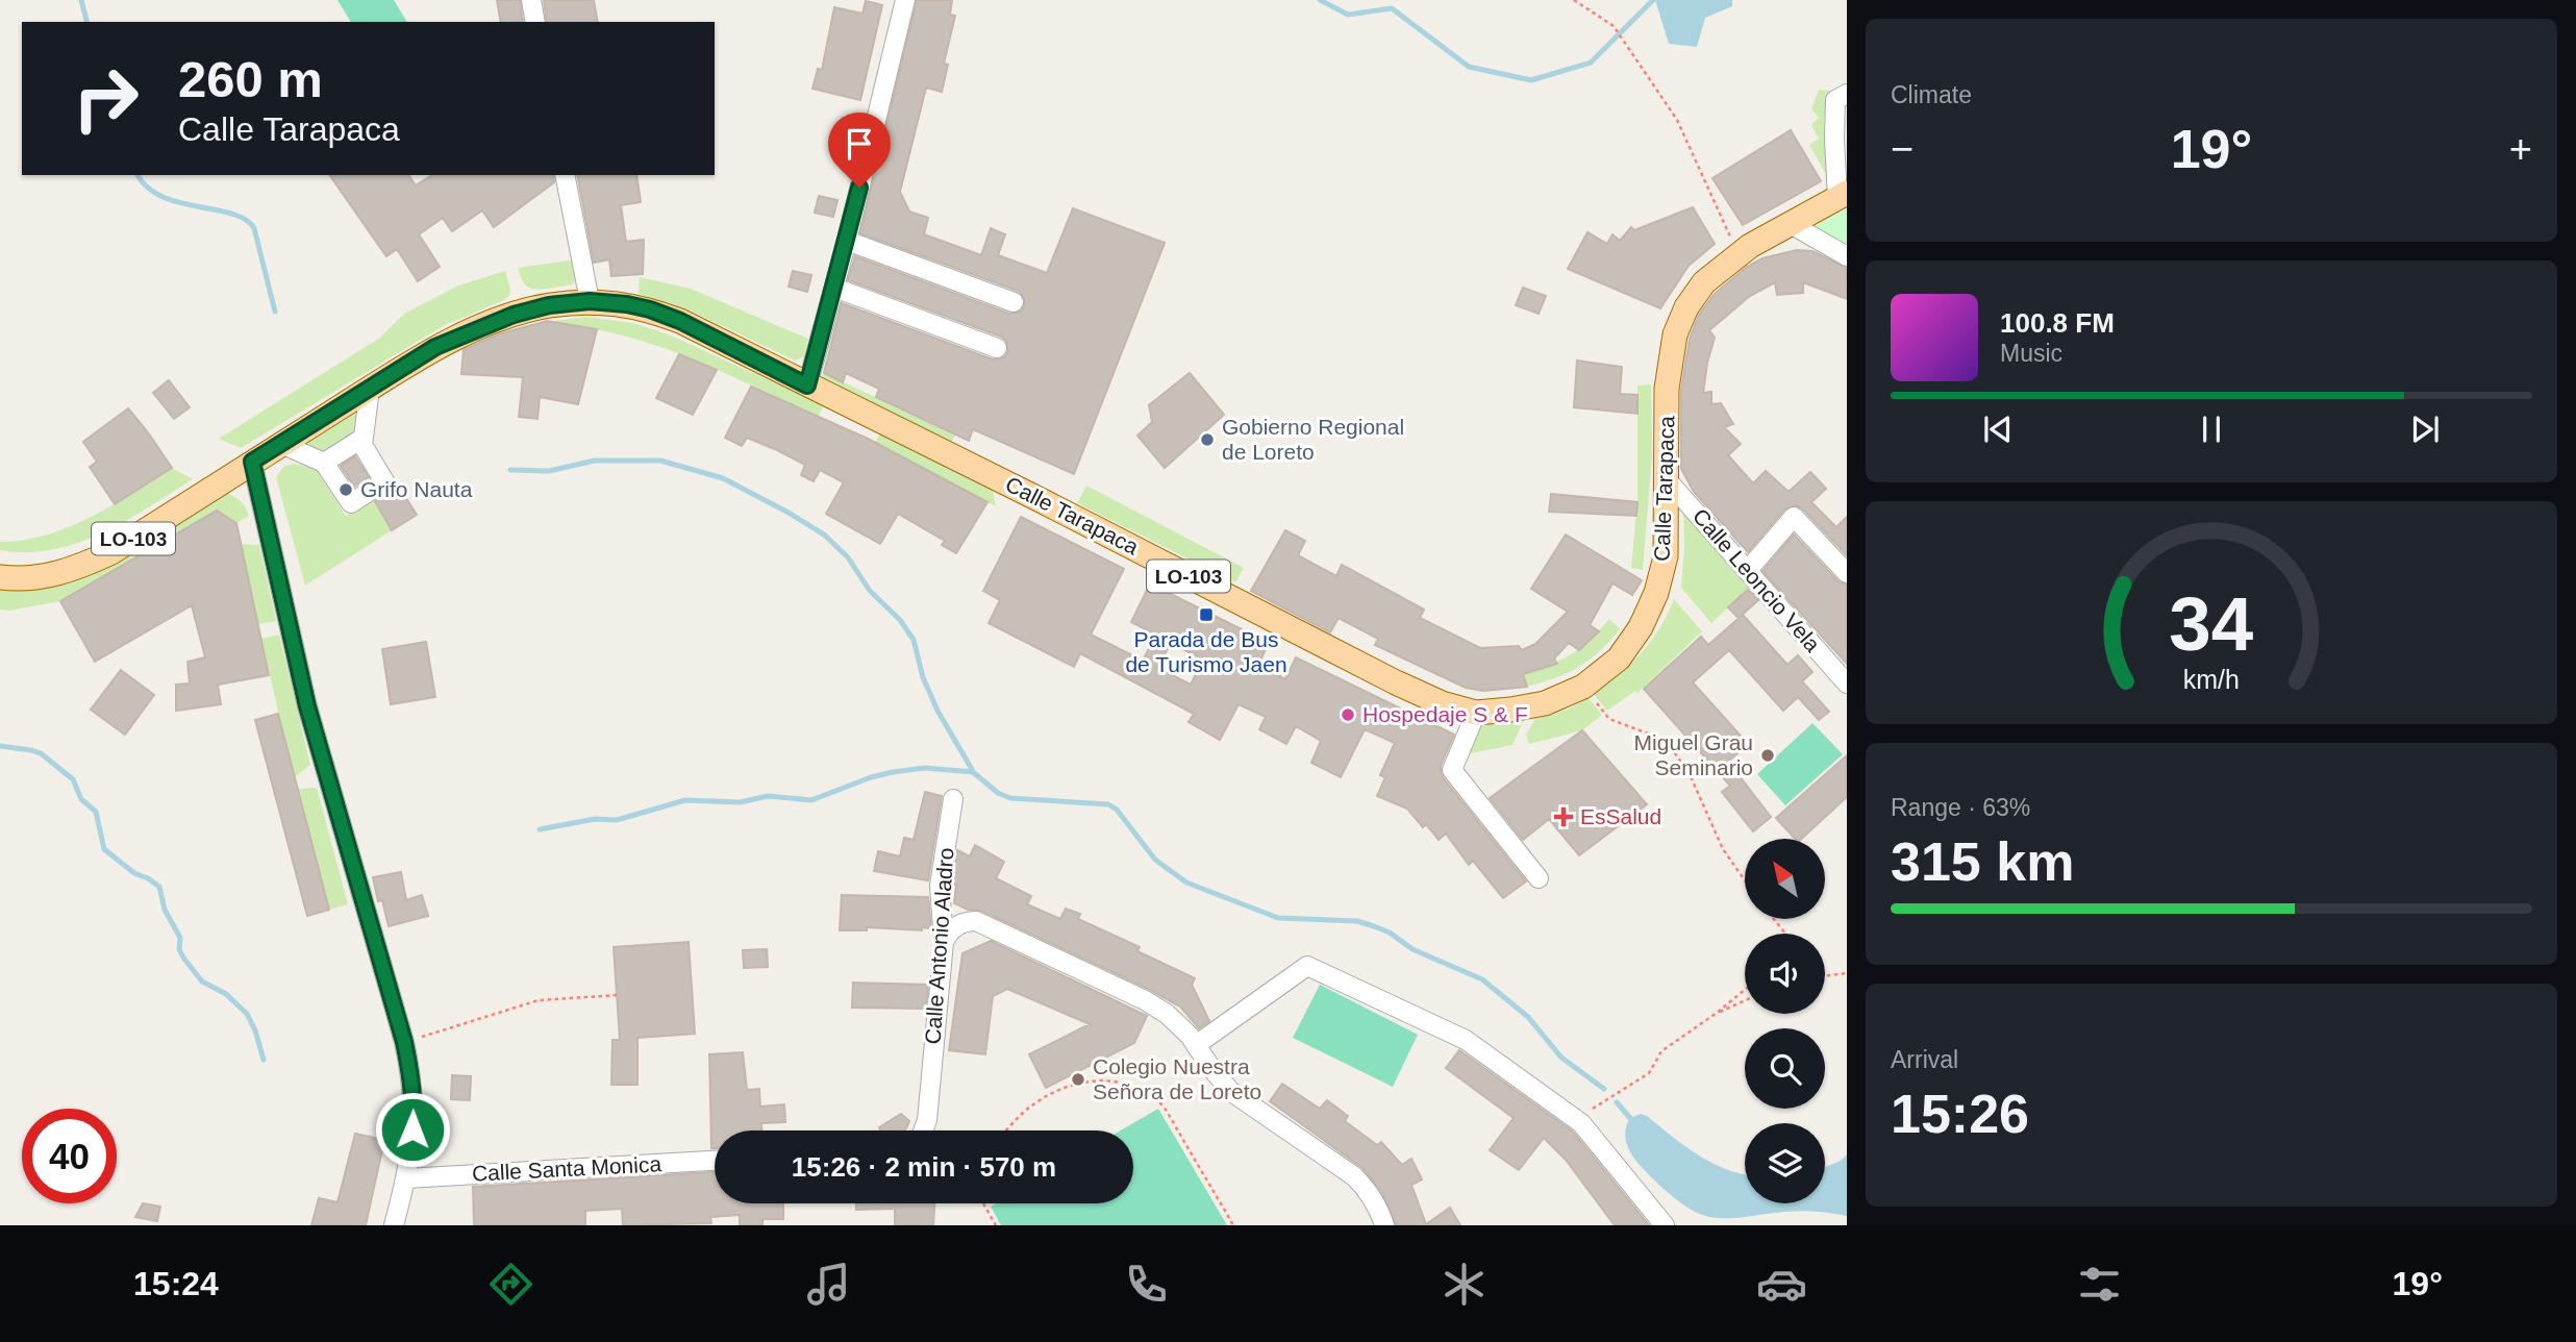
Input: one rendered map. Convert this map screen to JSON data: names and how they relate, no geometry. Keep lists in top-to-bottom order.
{
  "streets": {
    "main road": ["Calle Tarapaca", "LO-103"],
    "street": ["Calle Leoncio Vela", "Calle Antonio Aladro", "Calle Santa Monica"]
  },
  "crossings": [
    ["Calle Tarapaca", "LO-103"],
    ["Calle Tarapaca", "Calle Leoncio Vela"]
  ],
  "places": {
    "other": [
      "Gobierno Regional de Loreto",
      "Grifo Nauta",
      "Hospedaje S & F",
      "Miguel Grau Seminario",
      "Colegio Nuestra Señora de Loreto"
    ],
    "transit": ["Parada de Bus de Turismo Jaen"],
    "health": ["EsSalud"]
  },
  "north": "top left",
  "page": {
    "tile": [
      "Climate",
      ["Range · 63%", "315 km"],
      ["Arrival", "15:26"]
    ],
    "turn": ["260 m", "Calle Tarapaca"],
    "heat": ["−", "19°", "+"],
    "song": ["100.8 FM", "Music"],
    "limit": "40",
    "trip": "15:26 · 2 min · 570 m",
    "tabs": ["15:24", "19°"],
    "gauge": ["34", "km/h"]
  }
}
